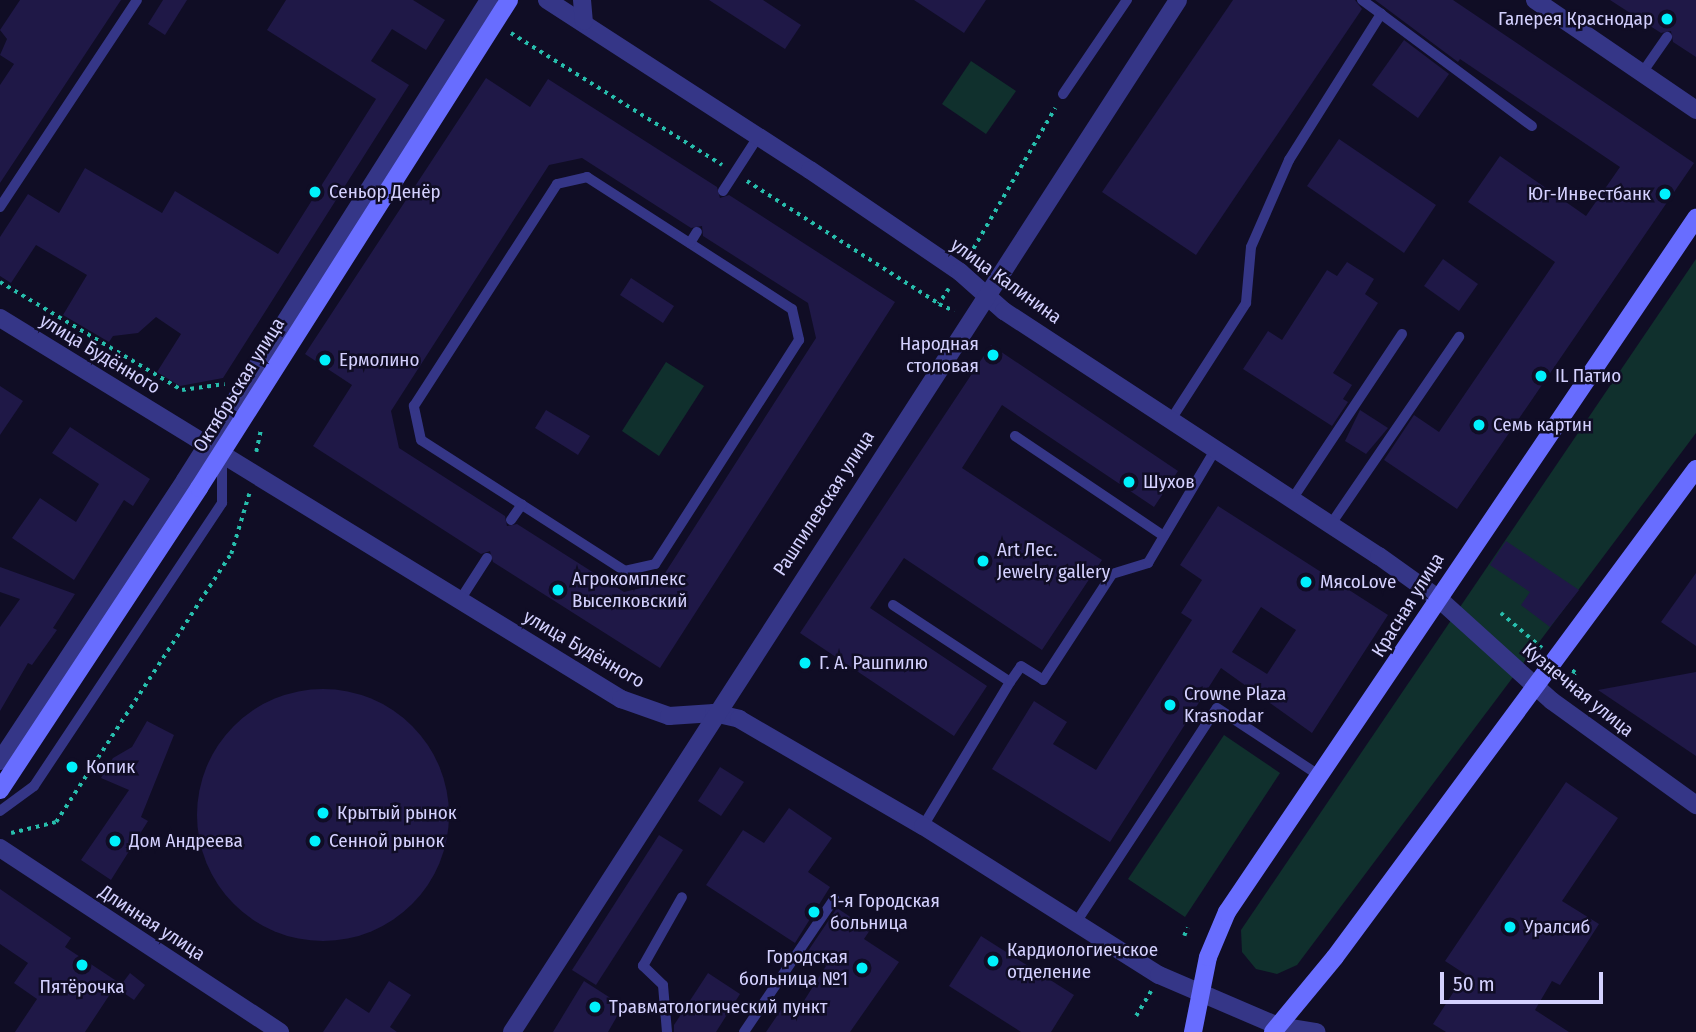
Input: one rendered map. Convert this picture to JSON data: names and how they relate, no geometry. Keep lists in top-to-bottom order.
{
  "streets": {
    "main road": ["Октябрьская улица", "Красная улица"],
    "street": [
      "улица Калинина",
      "улица Будённого",
      "Рашпилевская улица",
      "Кузнечная улица",
      "Длинная улица"
    ]
  },
  "crossings": [
    ["улица Калинина", "Рашпилевская улица"],
    ["улица Калинина", "Красная улица"],
    ["улица Калинина", "Кузнечная улица"],
    ["улица Будённого", "Октябрьская улица"],
    ["улица Будённого", "Рашпилевская улица"],
    ["улица Будённого", "Красная улица"],
    ["Красная улица", "Кузнечная улица"]
  ],
  "places": [
    "Галерея Краснодар",
    "Сеньор Денёр",
    "Юг-Инвестбанк",
    "Народная столовая",
    "Ермолино",
    "IL Патио",
    "Семь картин",
    "Шухов",
    "Art Лес. Jewelry gallery",
    "МясоLove",
    "Агрокомплекс Выселковский",
    "Г. А. Рашпилю",
    "Crowne Plaza Krasnodar",
    "Копик",
    "Крытый рынок",
    "Дом Андреева",
    "Сенной рынок",
    "1-я Городская больница",
    "Уралсиб",
    "Кардиологиечское отделение",
    "Пятёрочка",
    "Городская больница №1",
    "Травматологический пункт"
  ],
  "scale_bar": "50 m"
}
